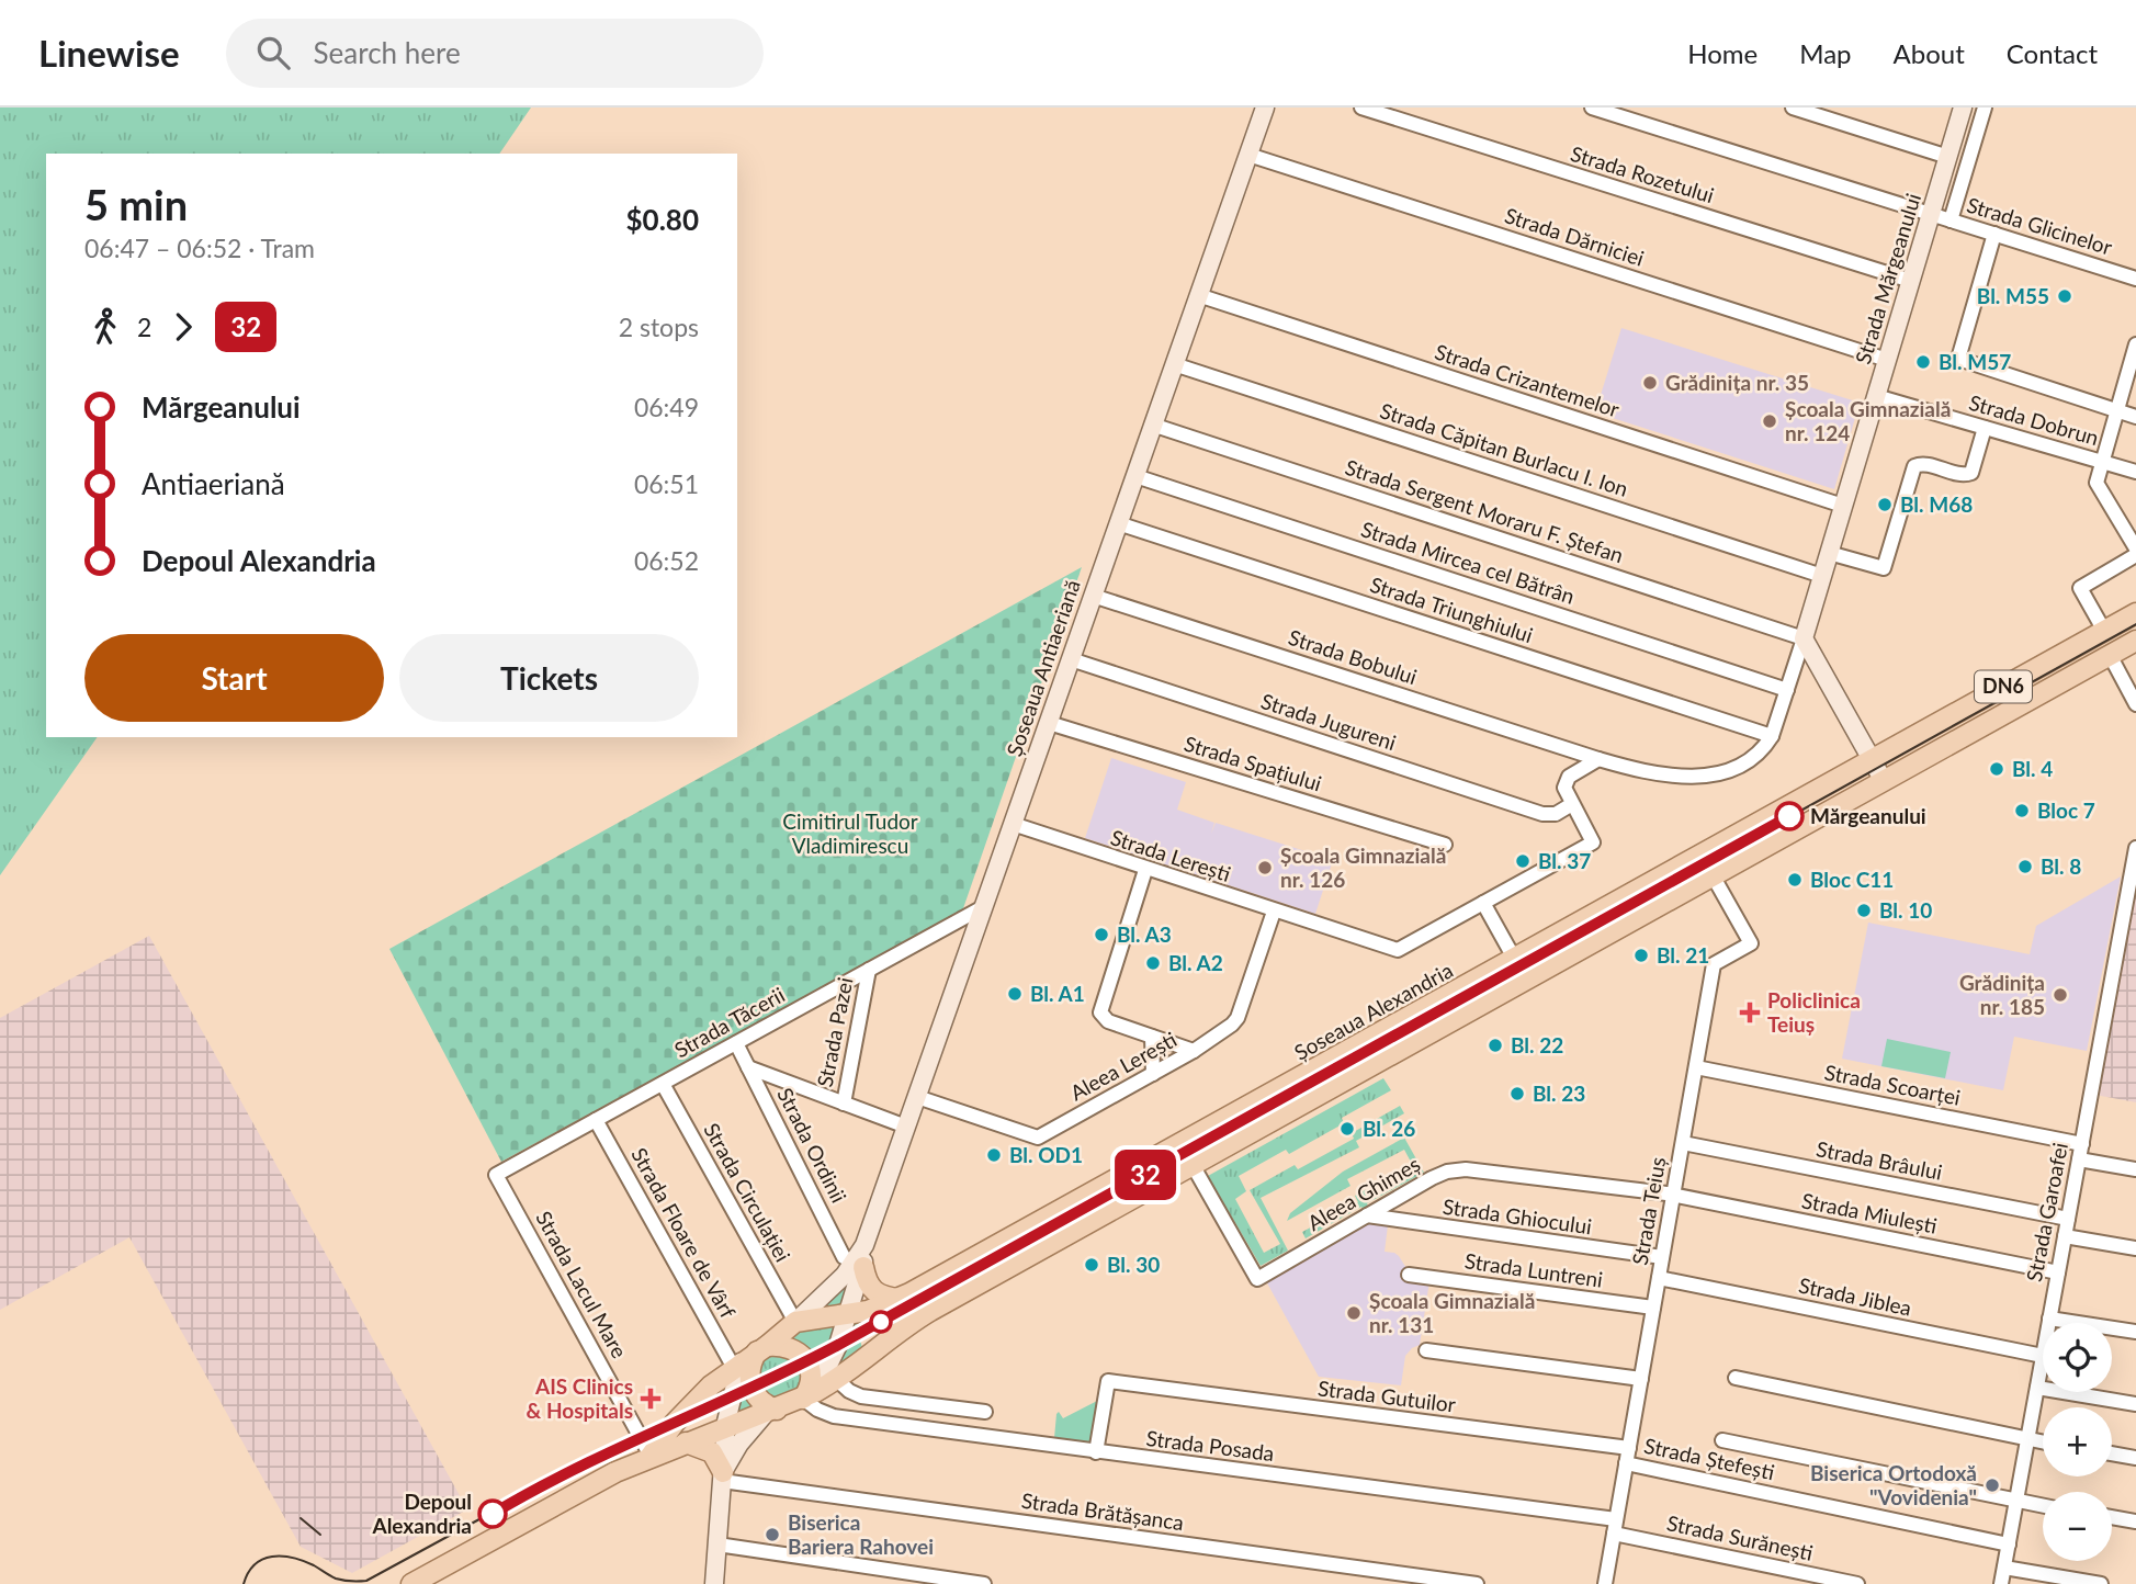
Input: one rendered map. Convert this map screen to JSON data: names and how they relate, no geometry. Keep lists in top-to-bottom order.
{
  "streets": {
    "main road": [
      "Strada Mărgeanului",
      "Șoseaua Antiaeriană",
      "DN6",
      "Șoseaua Alexandria"
    ],
    "street": [
      "Strada Rozetului",
      "Strada Glicinelor",
      "Strada Dărniciei",
      "Strada Crizantemelor",
      "Strada Dobrun",
      "Strada Căpitan Burlacu I. Ion",
      "Strada Sergent Moraru F. Ștefan",
      "Strada Mircea cel Bătrân",
      "Strada Triunghiului",
      "Strada Bobului",
      "Strada Jugureni",
      "Strada Spațiului",
      "Strada Lerești",
      "Strada Tăcerii",
      "Strada Pazei",
      "Aleea Lerești",
      "Strada Scoarței",
      "Strada Ordinii",
      "Strada Brâului",
      "Strada Circulației",
      "Aleea Ghimeș",
      "Strada Teiuș",
      "Strada Garoafei",
      "Strada Miulești",
      "Strada Ghiocului",
      "Strada Floare de Vârf",
      "Strada Luntreni",
      "Strada Lacul Mare",
      "Strada Jiblea",
      "Strada Gutuilor",
      "Strada Posada",
      "Strada Ștefești",
      "Strada Brătășanca",
      "Strada Surănești"
    ]
  },
  "crossings": [
    ["Strada Rozetului", "Strada Mărgeanului"],
    ["Strada Glicinelor", "Strada Mărgeanului"],
    ["Strada Dărniciei", "Strada Mărgeanului"],
    ["Strada Dărniciei", "Șoseaua Antiaeriană"],
    ["Strada Mărgeanului", "Strada Crizantemelor"],
    ["Strada Mărgeanului", "Strada Dobrun"],
    ["Strada Mărgeanului", "Strada Căpitan Burlacu I. Ion"],
    ["Strada Mărgeanului", "Strada Sergent Moraru F. Ștefan"],
    ["Strada Mărgeanului", "Strada Mircea cel Bătrân"],
    ["Strada Mărgeanului", "Strada Triunghiului"],
    ["Strada Crizantemelor", "Șoseaua Antiaeriană"],
    ["Strada Căpitan Burlacu I. Ion", "Șoseaua Antiaeriană"],
    ["Strada Sergent Moraru F. Ștefan", "Șoseaua Antiaeriană"],
    ["Strada Mircea cel Bătrân", "Șoseaua Antiaeriană"],
    ["Strada Triunghiului", "Șoseaua Antiaeriană"],
    ["Strada Bobului", "Șoseaua Antiaeriană"],
    ["Șoseaua Antiaeriană", "DN6"],
    ["Șoseaua Antiaeriană", "Strada Jugureni"],
    ["Șoseaua Antiaeriană", "Strada Spațiului"],
    ["Șoseaua Antiaeriană", "Strada Lerești"],
    ["Șoseaua Antiaeriană", "Șoseaua Alexandria"],
    ["Șoseaua Antiaeriană", "Strada Tăcerii"],
    ["Șoseaua Antiaeriană", "Aleea Lerești"],
    ["Șoseaua Antiaeriană", "Strada Ordinii"],
    ["Șoseaua Antiaeriană", "Strada Floare de Vârf"],
    ["Șoseaua Antiaeriană", "Strada Posada"],
    ["DN6", "Șoseaua Alexandria"],
    ["DN6", "Strada Circulației"],
    ["DN6", "Aleea Ghimeș"],
    ["DN6", "Strada Teiuș"],
    ["DN6", "Strada Floare de Vârf"],
    ["DN6", "Strada Lacul Mare"],
    ["DN6", "Strada Posada"],
    ["Strada Jugureni", "Strada Lerești"],
    ["Strada Lerești", "Aleea Lerești"],
    ["Șoseaua Alexandria", "Strada Circulației"],
    ["Strada Tăcerii", "Strada Pazei"],
    ["Strada Tăcerii", "Strada Ordinii"],
    ["Strada Tăcerii", "Strada Circulației"],
    ["Strada Tăcerii", "Strada Floare de Vârf"],
    ["Strada Tăcerii", "Strada Lacul Mare"],
    ["Strada Scoarței", "Strada Teiuș"],
    ["Strada Scoarței", "Strada Garoafei"],
    ["Strada Brâului", "Strada Teiuș"],
    ["Strada Brâului", "Strada Garoafei"],
    ["Aleea Ghimeș", "Strada Teiuș"],
    ["Aleea Ghimeș", "Strada Miulești"],
    ["Aleea Ghimeș", "Strada Ghiocului"],
    ["Strada Teiuș", "Strada Miulești"],
    ["Strada Teiuș", "Strada Ghiocului"],
    ["Strada Teiuș", "Strada Luntreni"],
    ["Strada Teiuș", "Strada Jiblea"],
    ["Strada Teiuș", "Strada Gutuilor"],
    ["Strada Teiuș", "Strada Posada"],
    ["Strada Teiuș", "Strada Ștefești"],
    ["Strada Teiuș", "Strada Surănești"],
    ["Strada Garoafei", "Strada Miulești"],
    ["Strada Garoafei", "Strada Jiblea"],
    ["Strada Garoafei", "Strada Ștefești"],
    ["Strada Floare de Vârf", "Strada Posada"],
    ["Strada Gutuilor", "Strada Posada"],
    ["Strada Gutuilor", "Strada Ștefești"]
  ],
  "parks": ["Cimitirul Tudor Vladimirescu"],
  "places": {
    "other": [
      "Bl. M55",
      "Bl. M57",
      "Grădinița nr. 35",
      "Școala Gimnazială nr. 124",
      "Bl. M68",
      "Bl. 4",
      "Bloc 7",
      "Mărgeanului",
      "Bl. 37",
      "Bl. 8",
      "Școala Gimnazială nr. 126",
      "Bloc C11",
      "Bl. 10",
      "Bl. A3",
      "Bl. 21",
      "Bl. A2",
      "Bl. A1",
      "Grădinița nr. 185",
      "Bl. 22",
      "Bl. 23",
      "Bl. 26",
      "Bl. OD1",
      "Bl. 30",
      "Școala Gimnazială nr. 131",
      "Biserica Ortodoxă \"Vovidenia\"",
      "Depoul Alexandria",
      "Biserica Bariera Rahovei"
    ],
    "health": ["Policlinica Teiuș", "AIS Clinics & Hospitals"]
  },
  "lines": ["tram line 32"],
  "page": {
    "header": "Linewise",
    "search": "Search here",
    "nav": [
      "Home",
      "Map",
      "About",
      "Contact"
    ],
    "on_map": "32",
    "heading": ["5 min", "06:47 – 06:52 · Tram", "$0.80"],
    "legs": ["2", "32", "2 stops"],
    "list": [
      {
        "name": "Mărgeanului",
        "value": "06:49"
      },
      {
        "name": "Antiaeriană",
        "value": "06:51"
      },
      {
        "name": "Depoul Alexandria",
        "value": "06:52"
      }
    ],
    "buttons": ["Start", "Tickets"],
    "map_buttons": ["+", "−"]
  }
}
